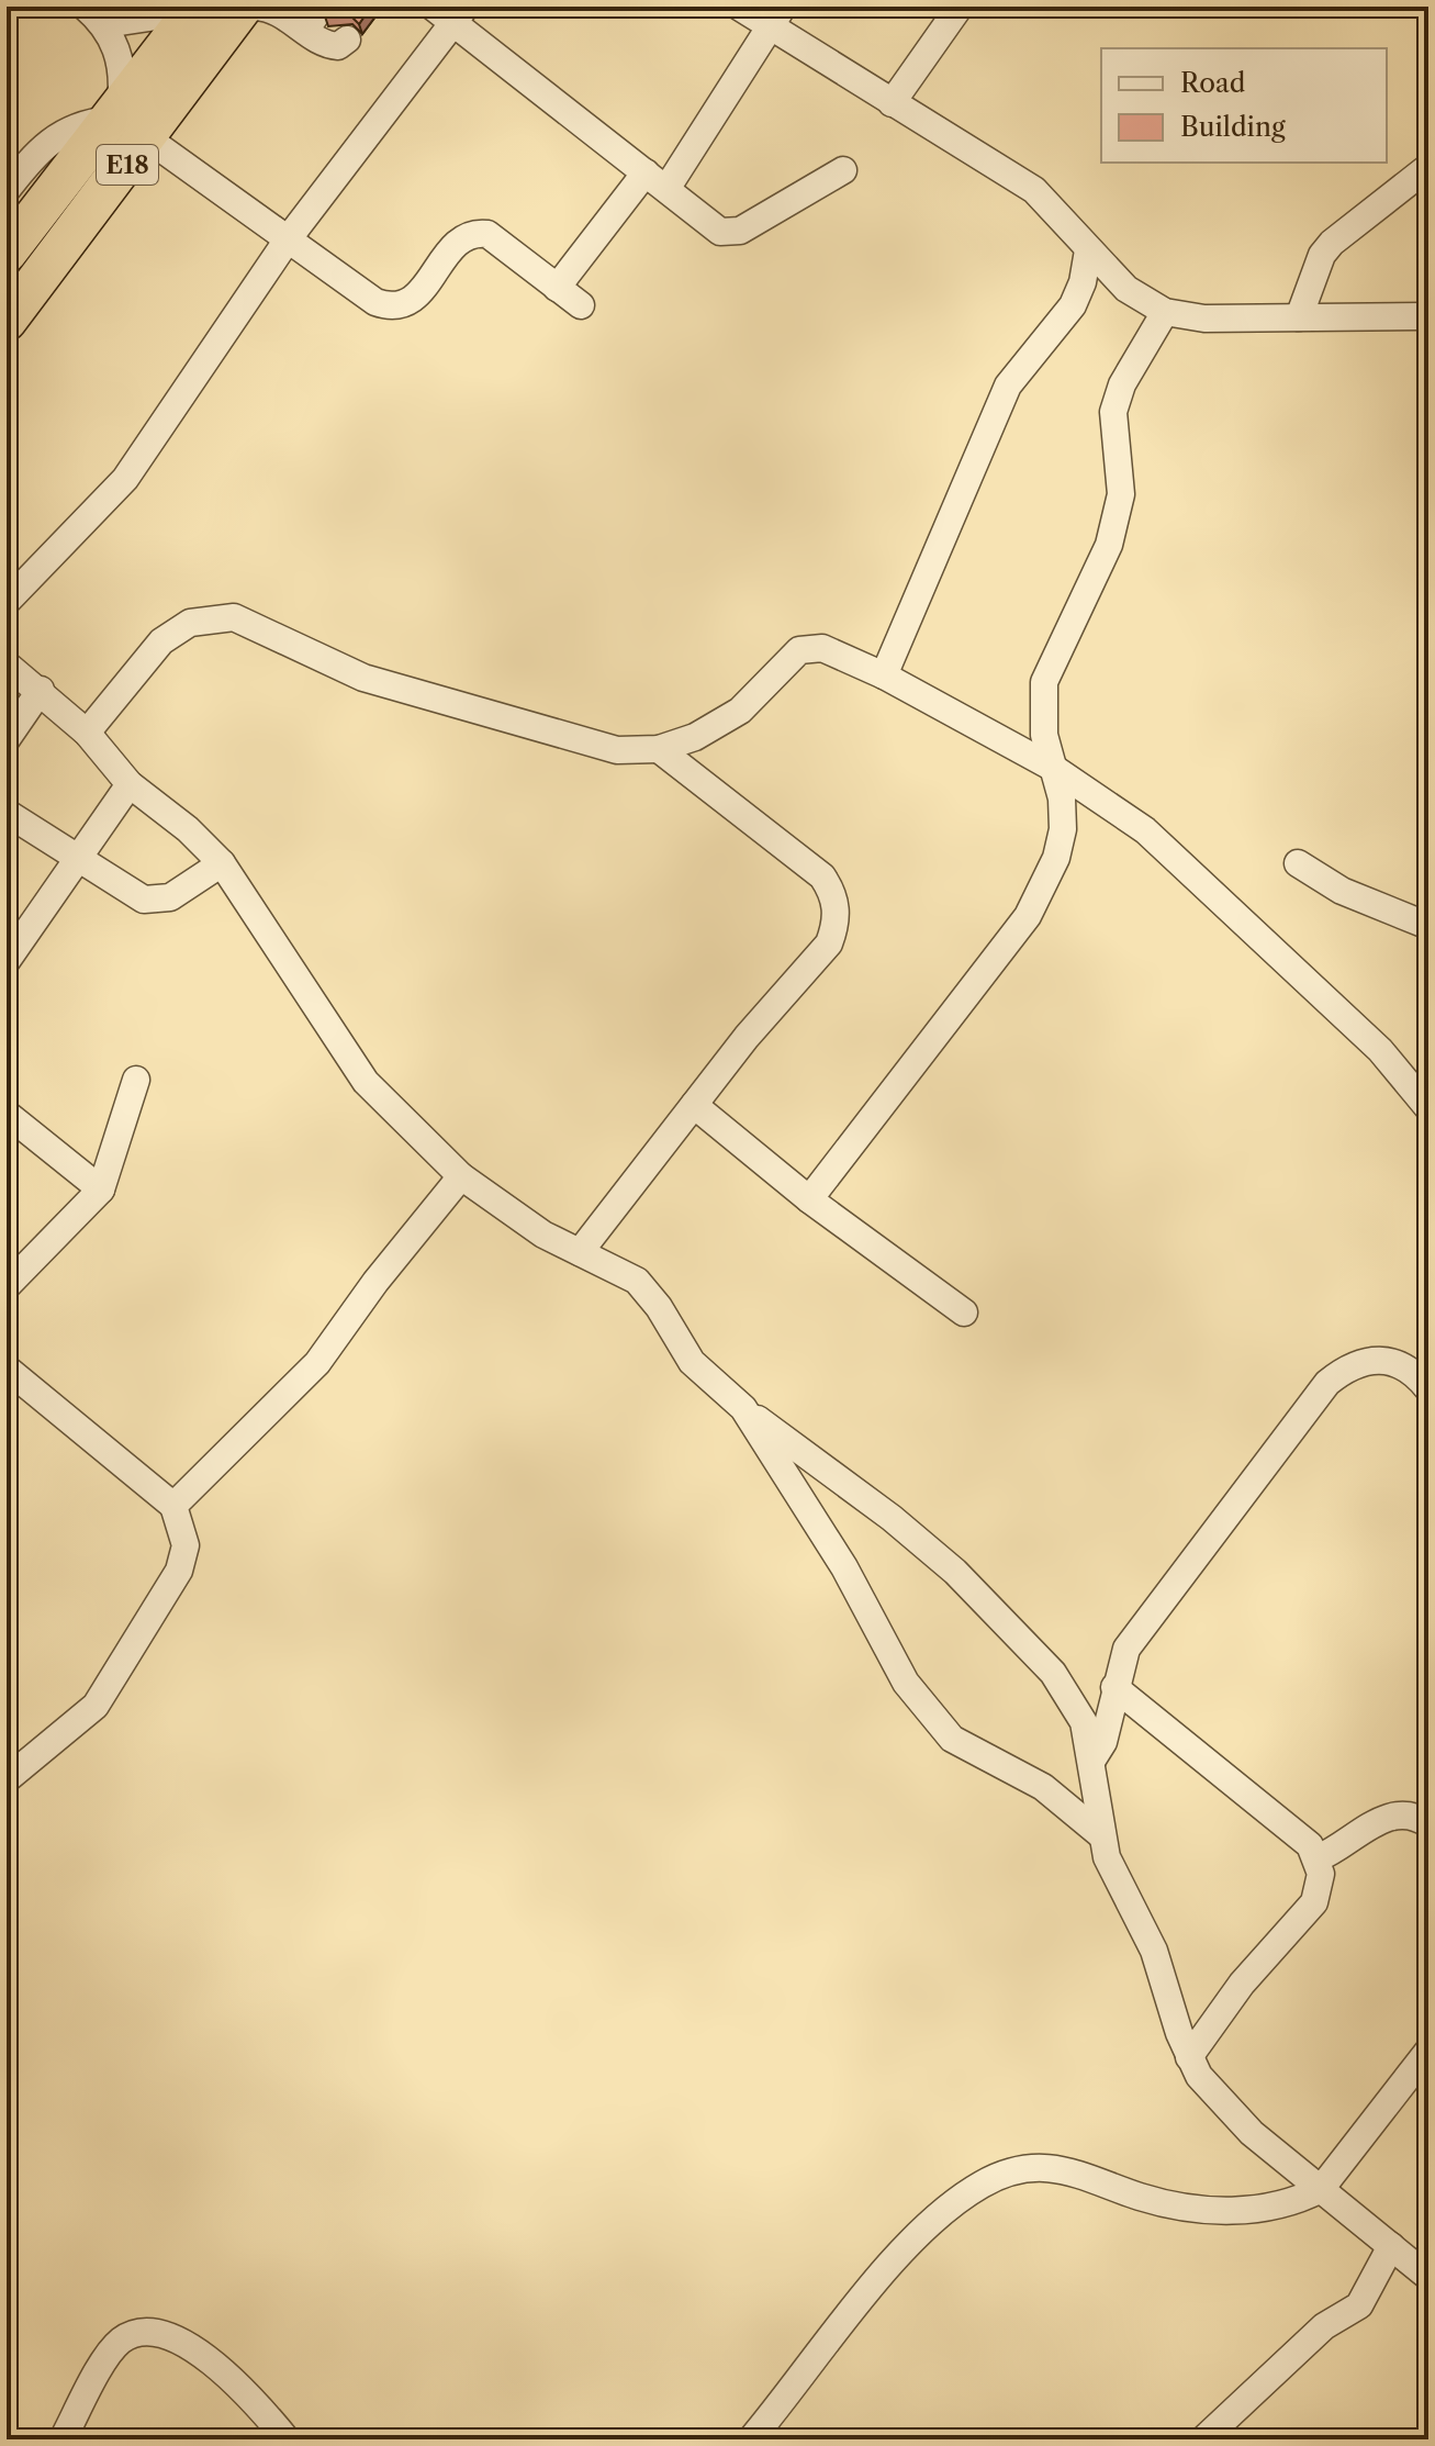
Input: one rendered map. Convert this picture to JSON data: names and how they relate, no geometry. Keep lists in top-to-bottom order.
{
  "streets": {
    "highway": ["E18"]
  },
  "legend": ["Road", "Building"]
}
